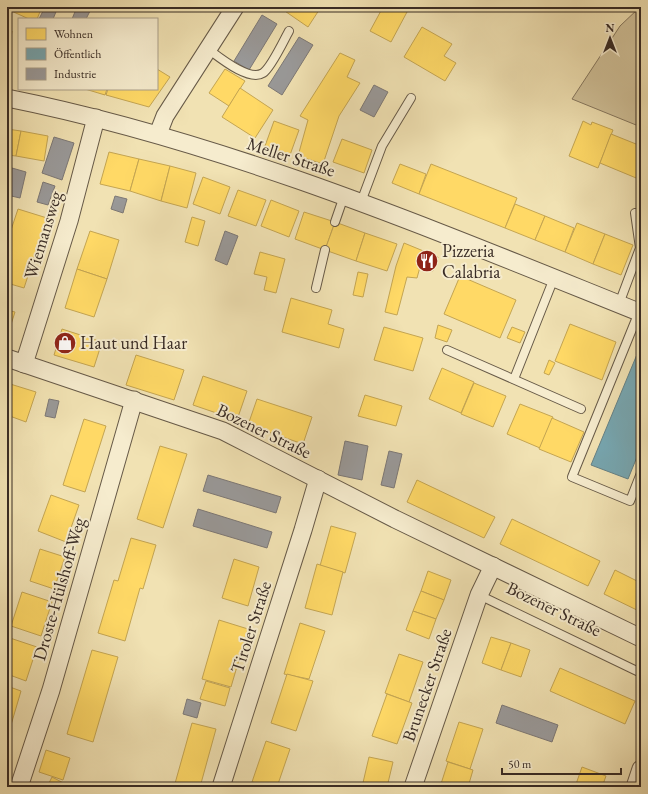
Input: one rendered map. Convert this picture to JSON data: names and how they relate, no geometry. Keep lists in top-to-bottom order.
{
  "streets": {
    "street": [
      "Meller Straße",
      "Wiemansweg",
      "Bozener Straße",
      "Droste-Hülshoff-Weg",
      "Tiroler Straße",
      "Brunecker Straße"
    ]
  },
  "crossings": [
    ["Meller Straße", "Wiemansweg"],
    ["Wiemansweg", "Bozener Straße"],
    ["Bozener Straße", "Droste-Hülshoff-Weg"],
    ["Bozener Straße", "Tiroler Straße"],
    ["Bozener Straße", "Brunecker Straße"]
  ],
  "places": {
    "restaurant": ["Pizzeria Calabria"],
    "shop": ["Haut und Haar"]
  },
  "legend": ["Wohnen", "Öffentlich", "Industrie"],
  "scale_bar": "50 m",
  "north": "top"
}
